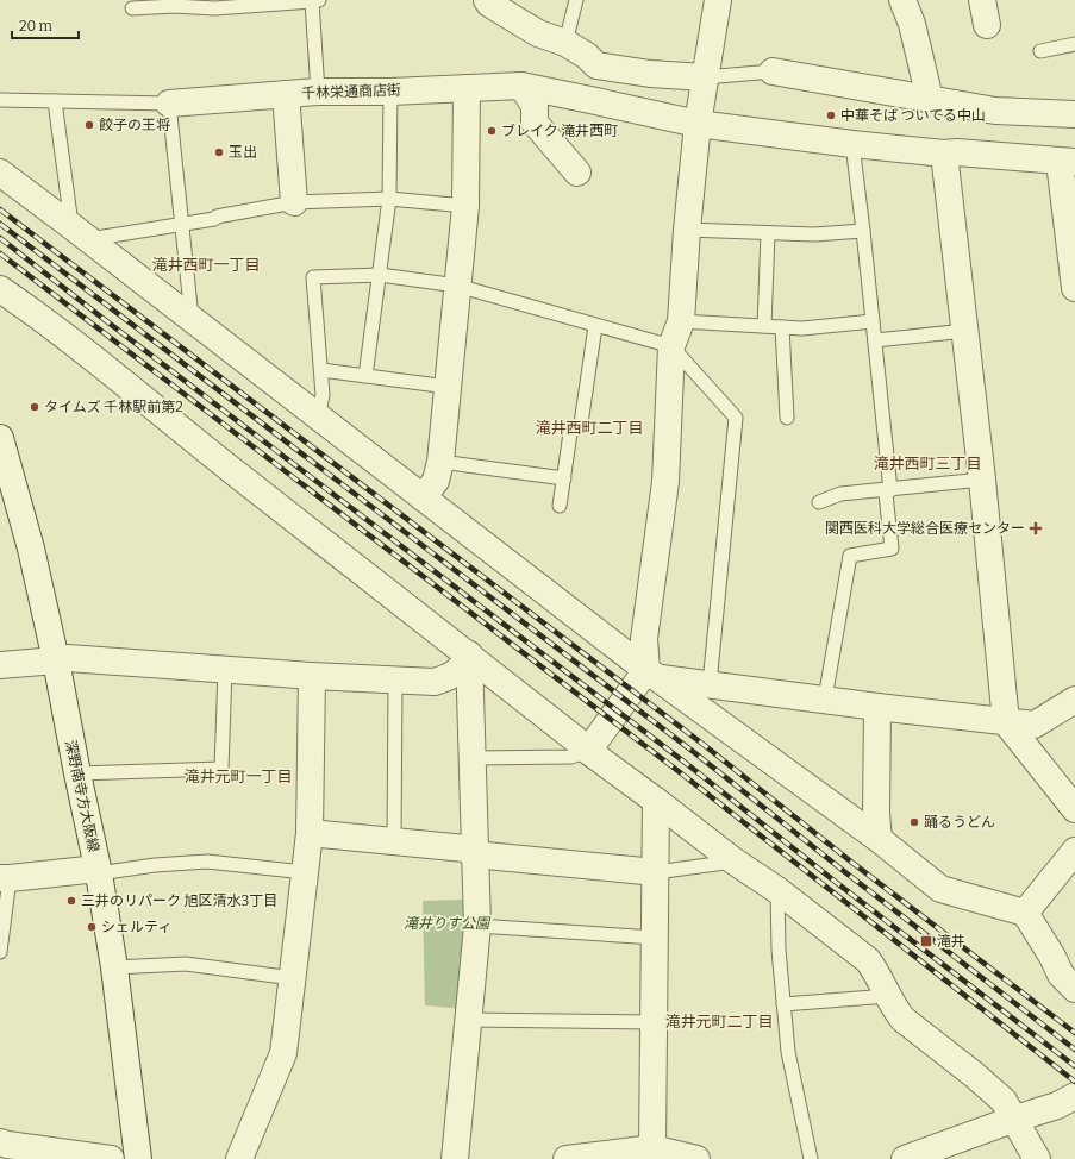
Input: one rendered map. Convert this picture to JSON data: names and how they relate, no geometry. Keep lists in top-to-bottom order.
{
  "streets": {
    "street": ["千林栄通商店街", "深野南寺方大阪線"]
  },
  "districts": [
    "滝井西町一丁目",
    "滝井西町二丁目",
    "滝井西町三丁目",
    "滝井元町一丁目",
    "滝井元町二丁目"
  ],
  "parks": ["滝井りす公園"],
  "places": {
    "other": [
      "中華そば ついてる中山",
      "餃子の王将",
      "ブレイク 滝井西町",
      "玉出",
      "タイムズ 千林駅前第2",
      "踊るうどん",
      "三井のリパーク 旭区清水3丁目",
      "シェルティ"
    ],
    "health": ["関西医科大学総合医療センター"],
    "transit": ["滝井"]
  },
  "scale_bar": "20 m"
}
